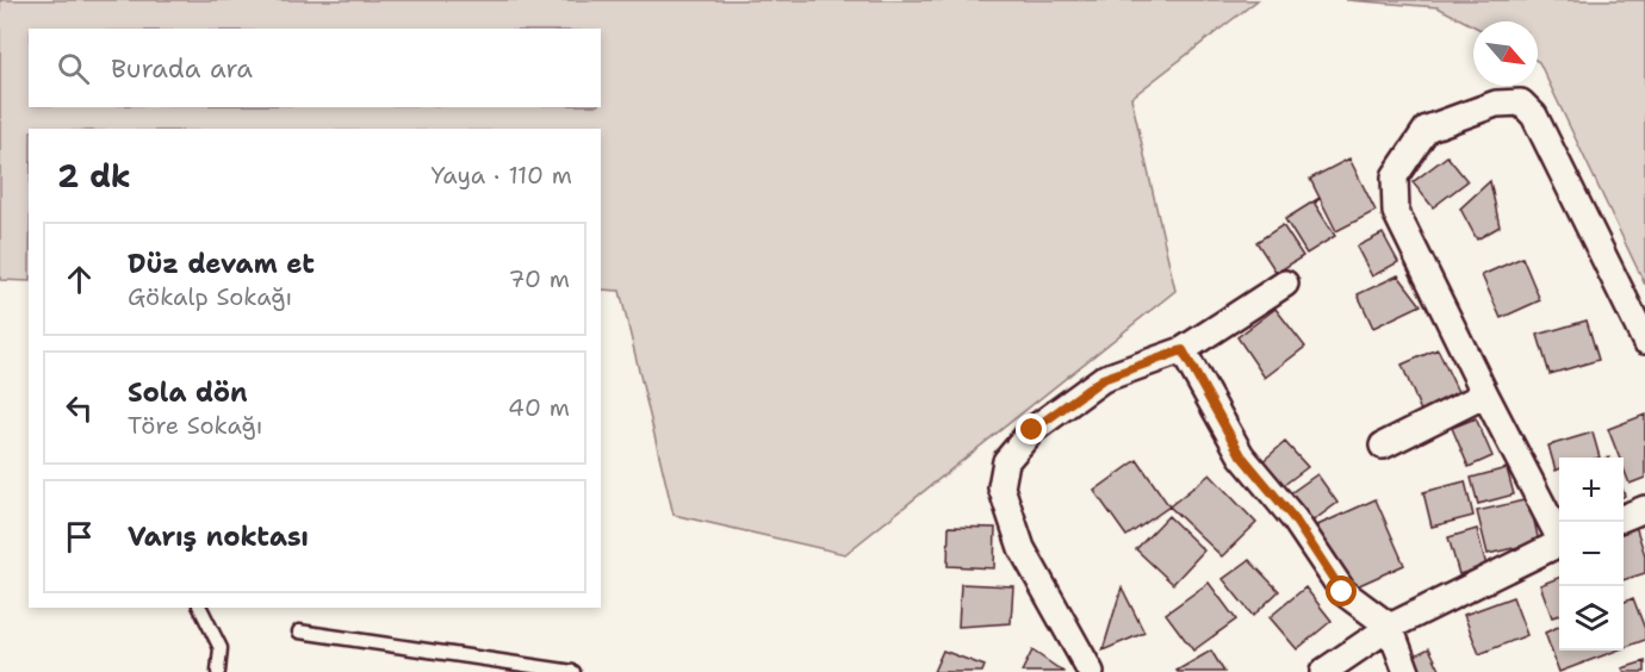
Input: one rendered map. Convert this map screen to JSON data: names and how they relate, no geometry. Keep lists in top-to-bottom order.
{
  "north": "bottom right",
  "page": {
    "search": "Burada ara",
    "heading": ["2 dk", "Yaya · 110 m"],
    "list": [
      ["Düz devam et", "Gökalp Sokağı", "70 m"],
      ["Sola dön", "Töre Sokağı", "40 m"],
      "Varış noktası"
    ],
    "map_buttons": ["+", "−"]
  }
}
